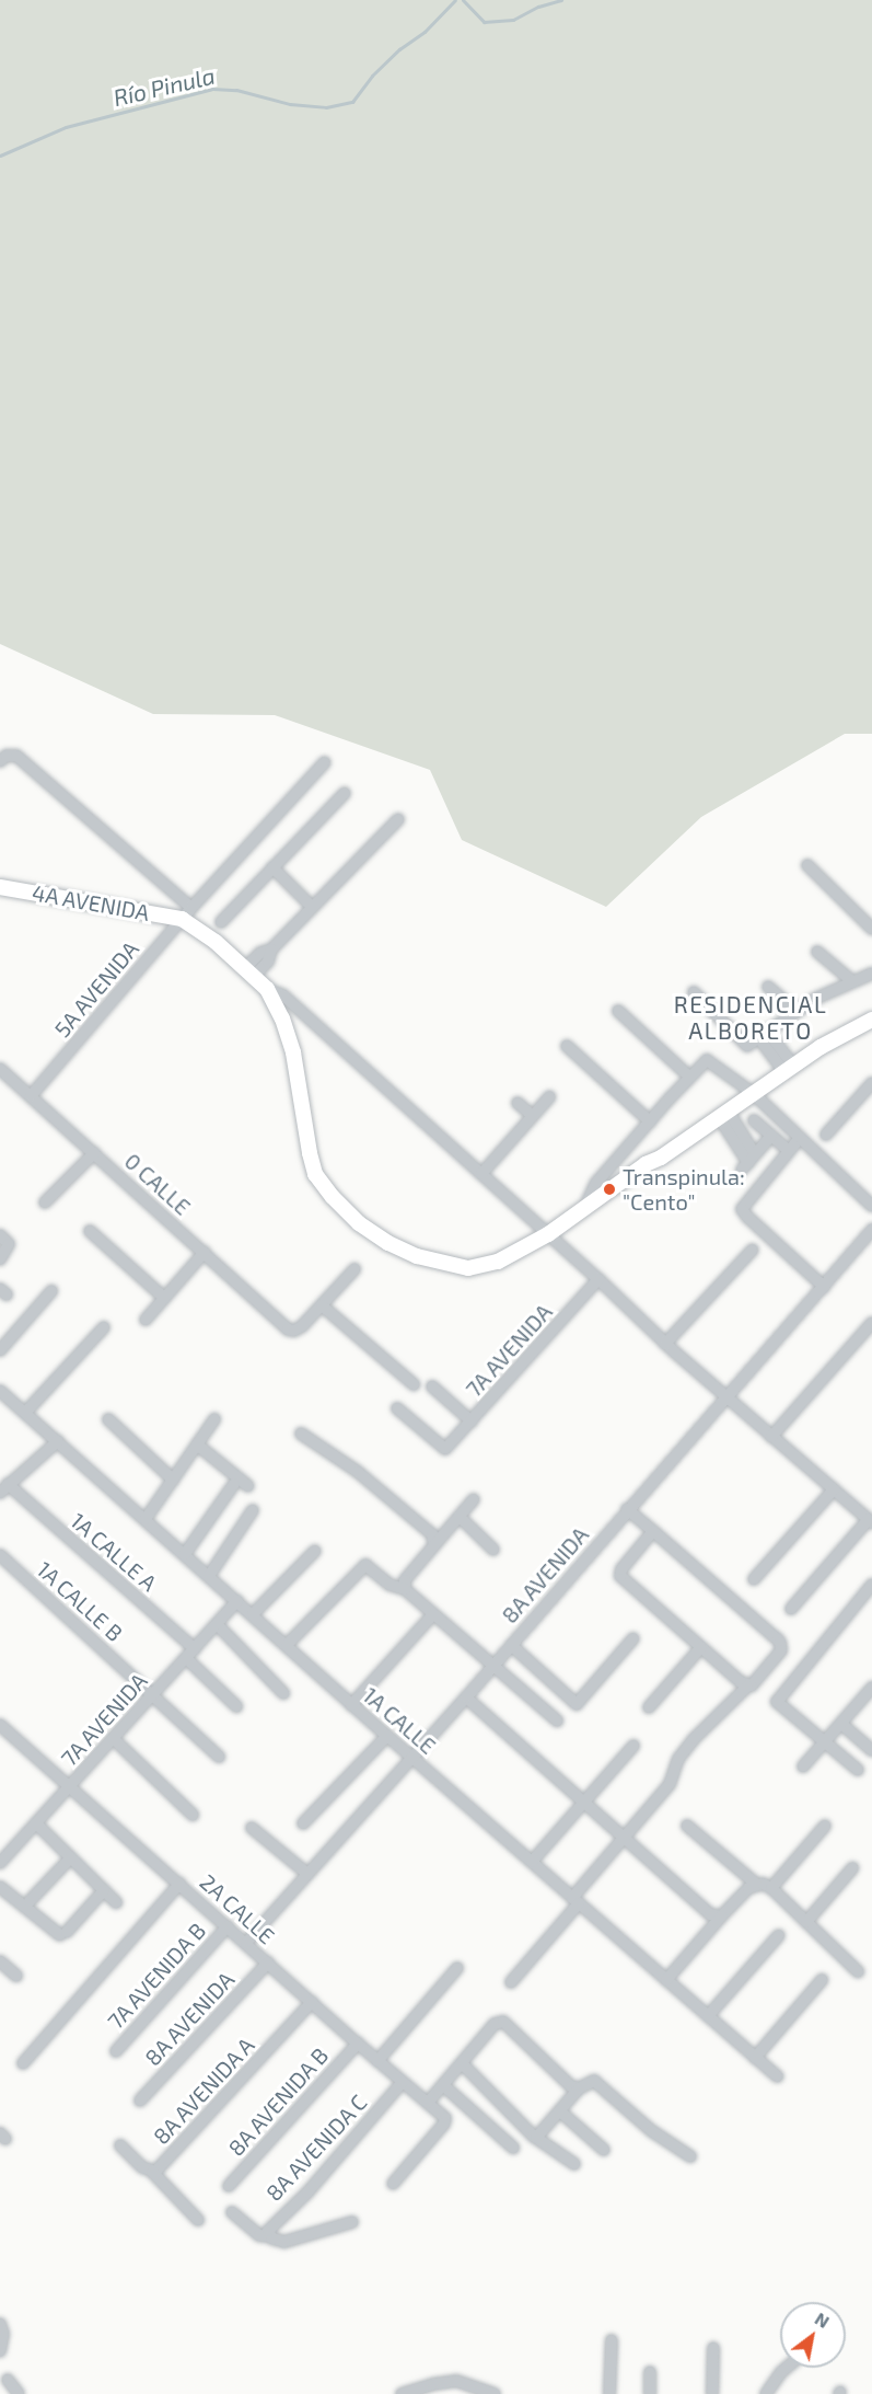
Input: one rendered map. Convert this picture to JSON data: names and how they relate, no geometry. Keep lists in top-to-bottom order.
{
  "streets": {
    "main road": ["4A AVENIDA"],
    "street": [
      "5A AVENIDA",
      "0 CALLE",
      "7A AVENIDA",
      "1A CALLE A",
      "8A AVENIDA",
      "1A CALLE B",
      "1A CALLE",
      "2A CALLE",
      "7A AVENIDA B",
      "8A AVENIDA A",
      "8A AVENIDA B",
      "8A AVENIDA C"
    ]
  },
  "crossings": [
    ["4A AVENIDA", "5A AVENIDA"],
    ["5A AVENIDA", "0 CALLE"],
    ["7A AVENIDA", "1A CALLE A"],
    ["7A AVENIDA", "1A CALLE B"],
    ["7A AVENIDA", "1A CALLE"],
    ["7A AVENIDA", "2A CALLE"],
    ["8A AVENIDA", "1A CALLE"],
    ["8A AVENIDA", "2A CALLE"],
    ["2A CALLE", "7A AVENIDA B"],
    ["2A CALLE", "8A AVENIDA A"],
    ["2A CALLE", "8A AVENIDA B"],
    ["2A CALLE", "8A AVENIDA C"]
  ],
  "districts": ["RESIDENCIAL ALBORETO"],
  "water": ["Río Pinula"],
  "places": ["Transpinula: \"Cento\""],
  "north": "top right"
}
